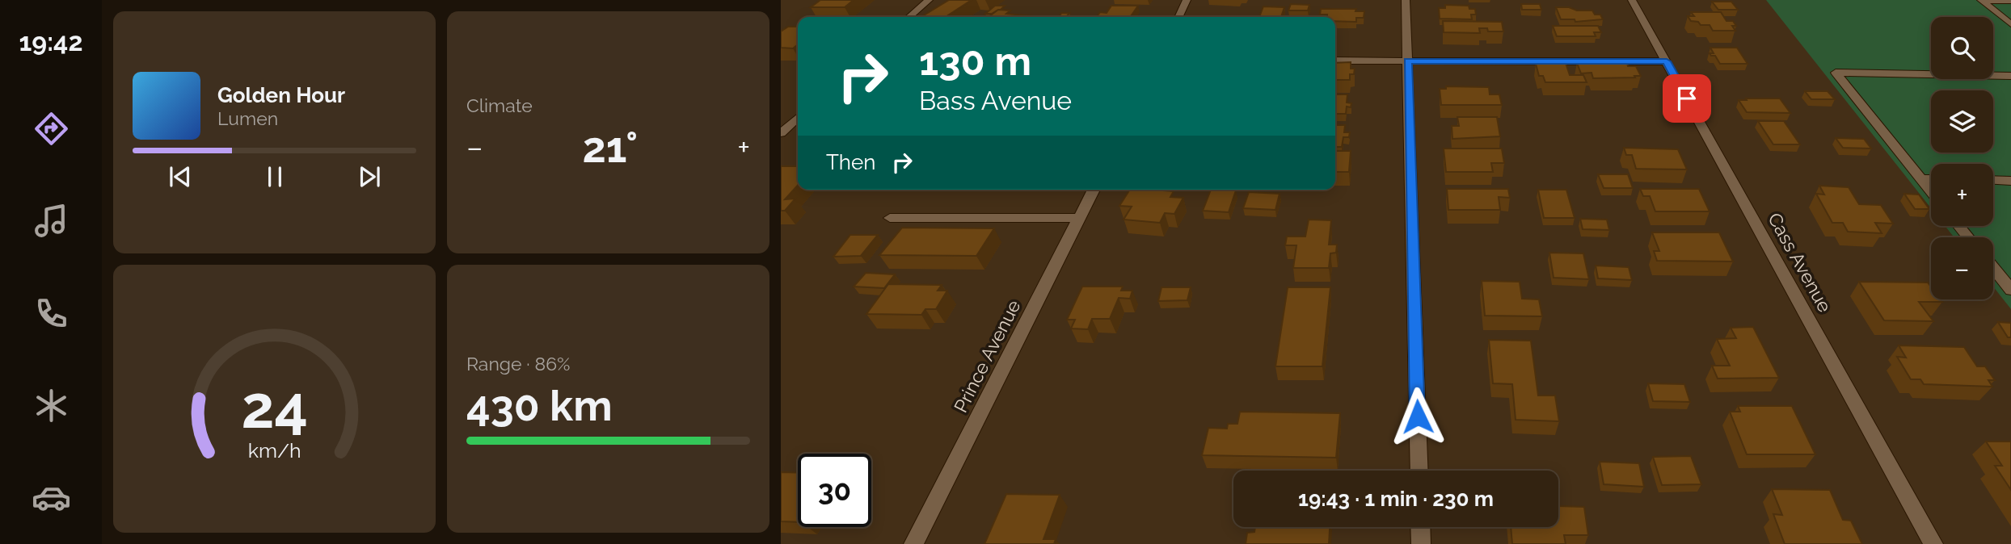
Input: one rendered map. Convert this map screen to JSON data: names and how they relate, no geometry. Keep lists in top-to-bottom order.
{
  "streets": {
    "street": ["Cass Avenue", "Prince Avenue"]
  },
  "page": {
    "tabs": "19:42",
    "tile": [
      "Climate",
      ["Range · 86%", "430 km"]
    ],
    "map_buttons": ["+", "−"],
    "turn": ["130 m", "Bass Avenue"],
    "song": ["Golden Hour", "Lumen"],
    "heat": ["−", "21°", "+"],
    "then": "Then",
    "limit": "30",
    "trip": "19:43 · 1 min · 230 m",
    "gauge": ["24", "km/h"]
  }
}
